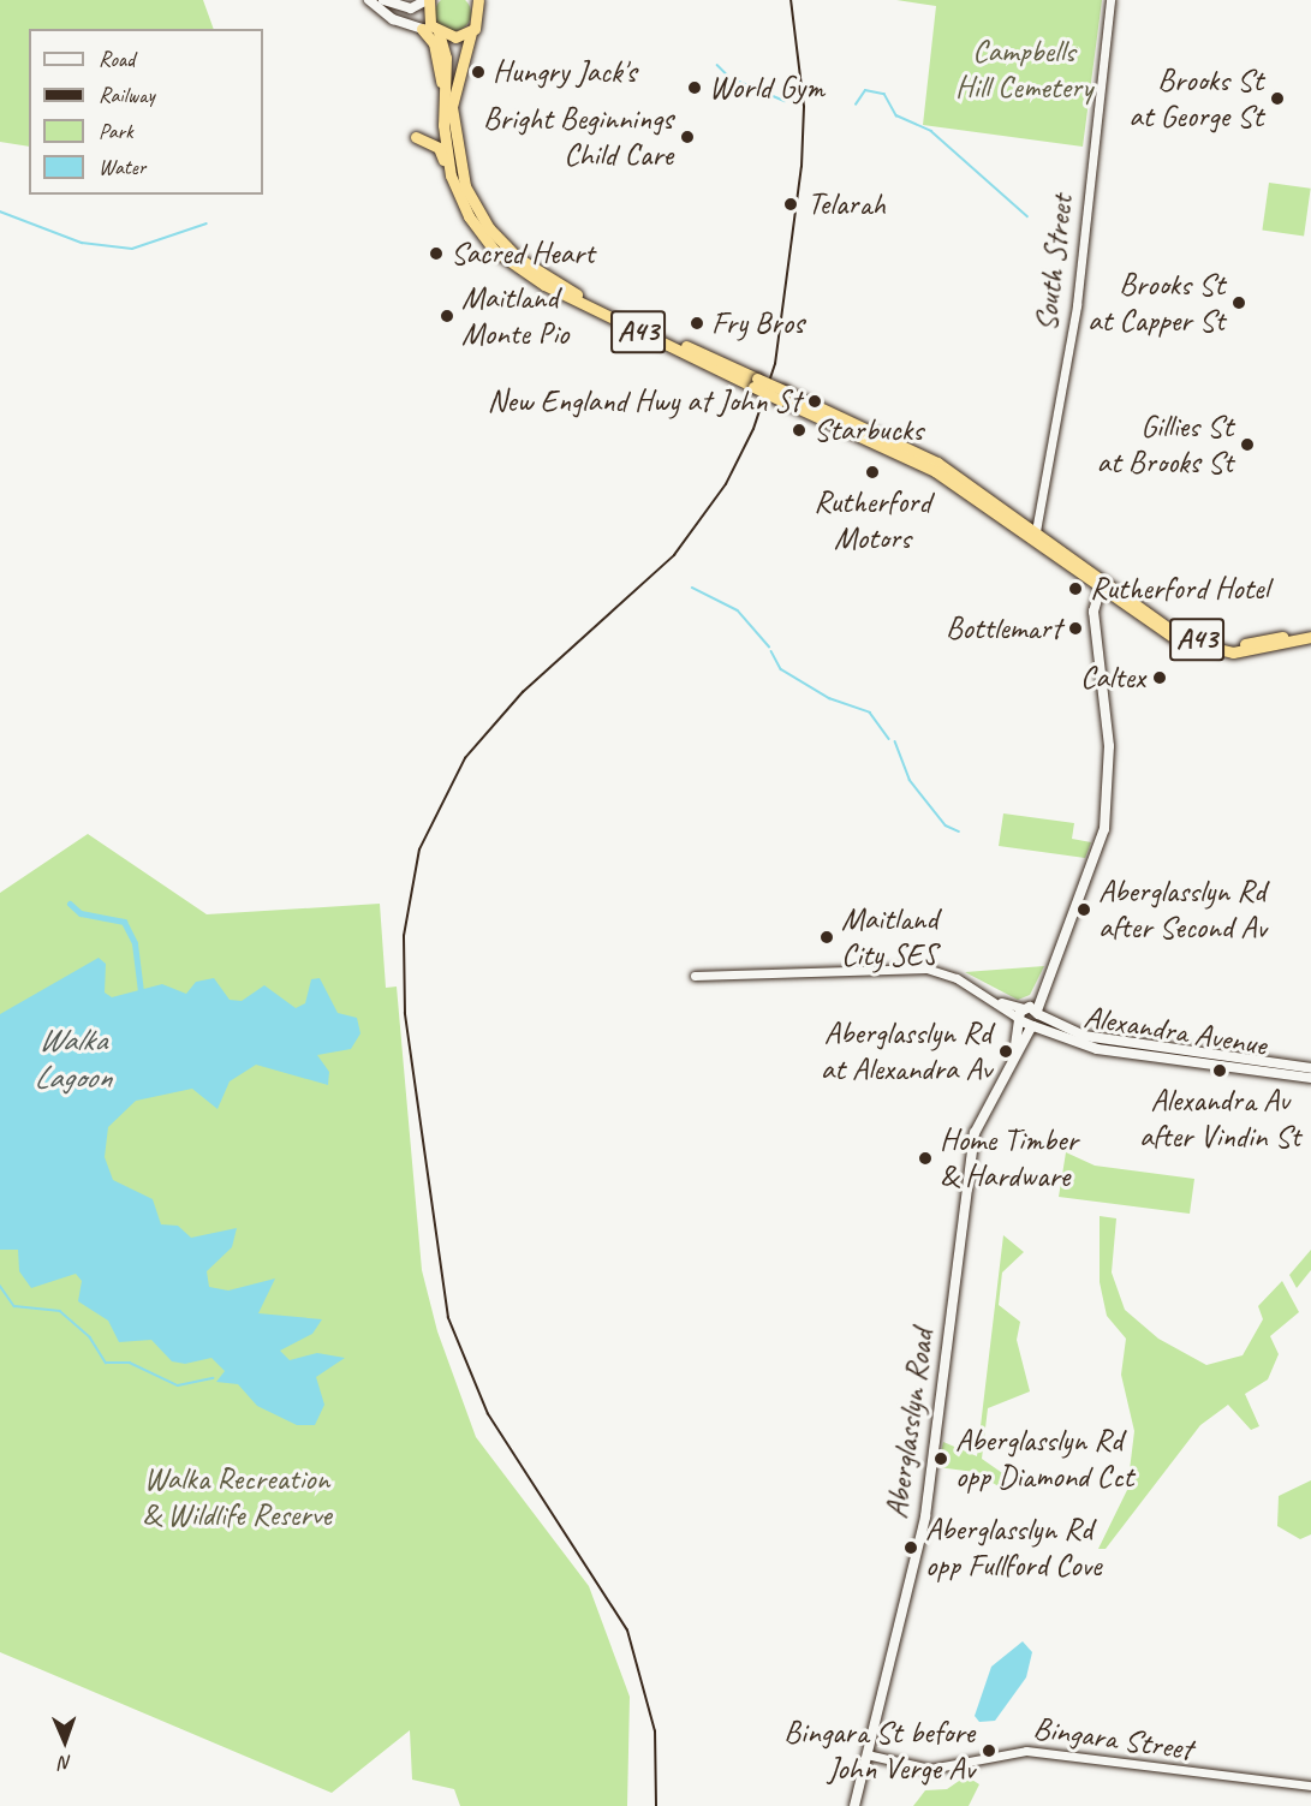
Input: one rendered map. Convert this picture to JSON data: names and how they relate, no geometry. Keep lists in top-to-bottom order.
{
  "streets": {
    "highway": ["A43"],
    "main road": ["Alexandra Avenue", "Aberglasslyn Road"],
    "street": ["South Street", "Bingara Street"]
  },
  "crossings": [
    ["South Street", "A43"],
    ["Alexandra Avenue", "Aberglasslyn Road"],
    ["Aberglasslyn Road", "Bingara Street"]
  ],
  "water": ["Walka Lagoon"],
  "parks": ["Campbells Hill Cemetery", "Walka Recreation & Wildlife Reserve"],
  "places": [
    "Hungry Jack's",
    "World Gym",
    "Brooks St at George St",
    "Bright Beginnings Child Care",
    "Telarah",
    "Sacred Heart",
    "Brooks St at Capper St",
    "Maitland Monte Pio",
    "Fry Bros",
    "New England Hwy at John St",
    "Starbucks",
    "Gillies St at Brooks St",
    "Rutherford Motors",
    "Rutherford Hotel",
    "Bottlemart",
    "Caltex",
    "Aberglasslyn Rd after Second Av",
    "Maitland City SES",
    "Aberglasslyn Rd at Alexandra Av",
    "Alexandra Av after Vindin St",
    "Home Timber & Hardware",
    "Aberglasslyn Rd opp Diamond Cct",
    "Aberglasslyn Rd opp Fullford Cove",
    "Bingara St before John Verge Av"
  ],
  "legend": [
    "Road",
    "Railway",
    "Park",
    "Water"
  ],
  "north": "bottom"
}
